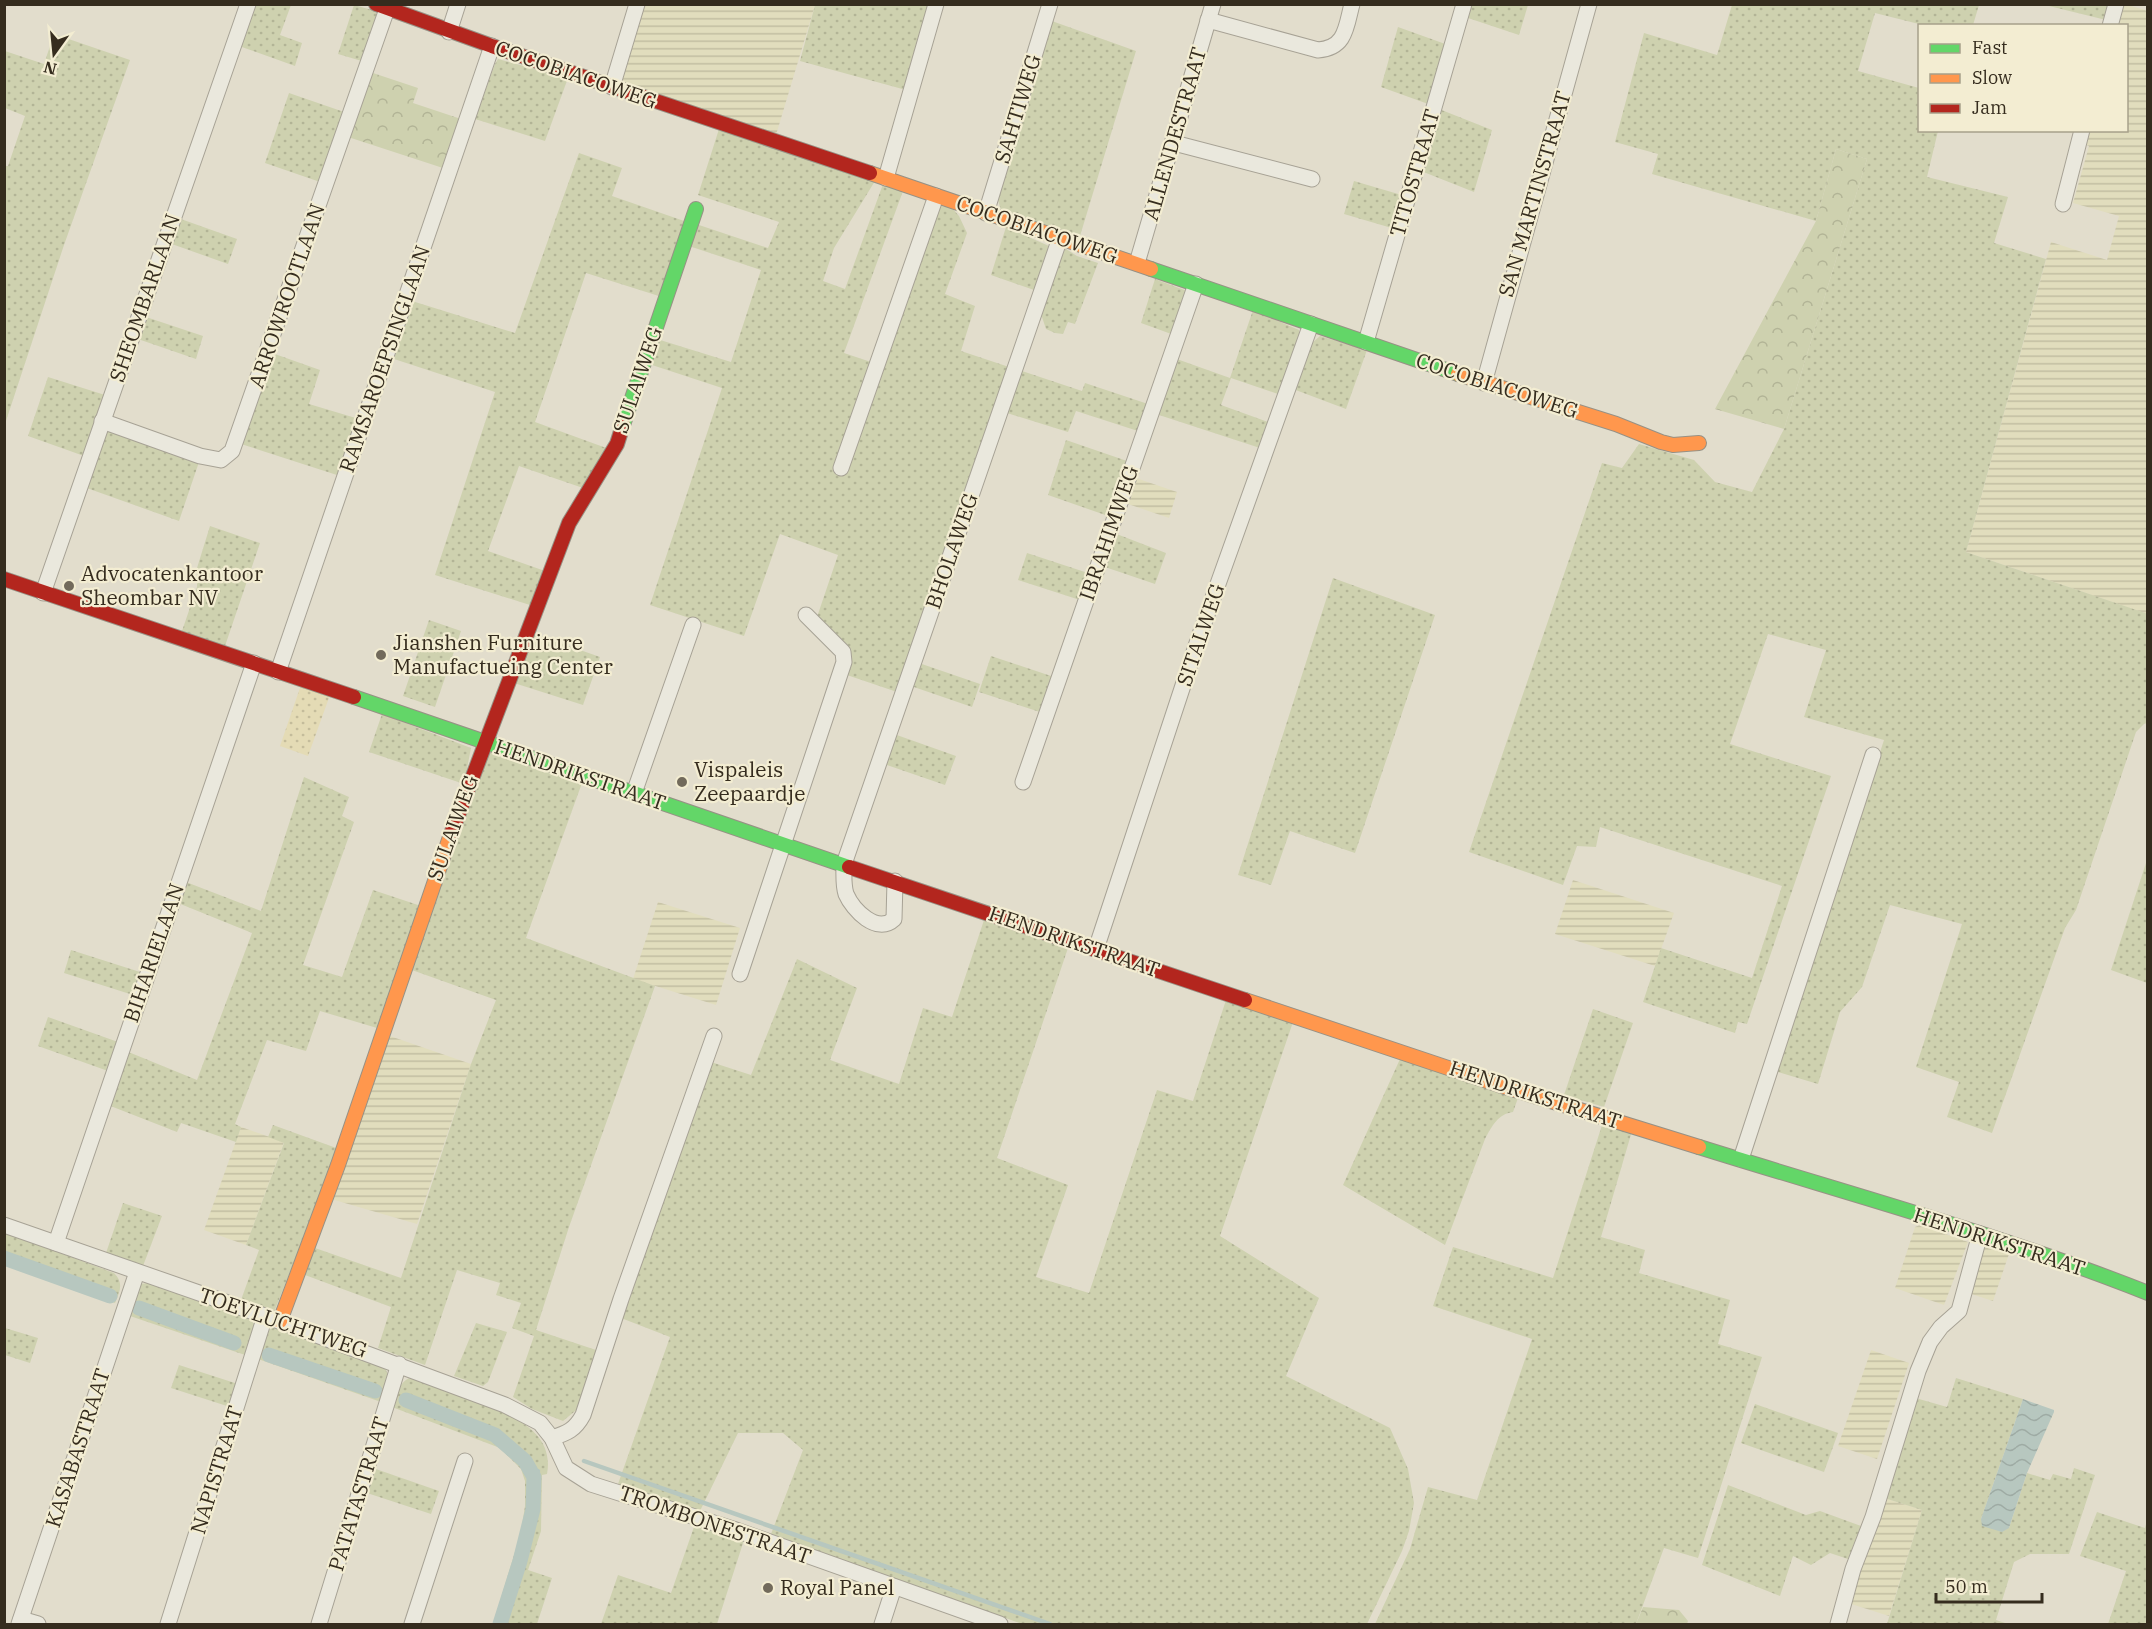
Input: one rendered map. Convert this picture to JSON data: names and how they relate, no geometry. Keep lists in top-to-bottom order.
{
  "streets": {
    "street": [
      "COCOBIACOWEG",
      "SAHTIWEG",
      "ALLENDESTRAAT",
      "TITOSTRAAT",
      "SAN MARTINSTRAAT",
      "ARROWROOTLAAN",
      "SHEOMBARLAAN",
      "RAMSAROEPSINGLAAN",
      "SULAIWEG",
      "IBRAHIMWEG",
      "BHOLAWEG",
      "SITALWEG",
      "HENDRIKSTRAAT",
      "BIHARIELAAN",
      "TOEVLUCHTWEG",
      "KASABASTRAAT",
      "NAPISTRAAT",
      "PATATASTRAAT",
      "TROMBONESTRAAT"
    ]
  },
  "crossings": [
    ["COCOBIACOWEG", "SAHTIWEG"],
    ["COCOBIACOWEG", "ALLENDESTRAAT"],
    ["COCOBIACOWEG", "TITOSTRAAT"],
    ["COCOBIACOWEG", "SAN MARTINSTRAAT"],
    ["COCOBIACOWEG", "ARROWROOTLAAN"],
    ["COCOBIACOWEG", "RAMSAROEPSINGLAAN"],
    ["COCOBIACOWEG", "IBRAHIMWEG"],
    ["COCOBIACOWEG", "BHOLAWEG"],
    ["COCOBIACOWEG", "SITALWEG"],
    ["ARROWROOTLAAN", "SHEOMBARLAAN"],
    ["SHEOMBARLAAN", "HENDRIKSTRAAT"],
    ["RAMSAROEPSINGLAAN", "HENDRIKSTRAAT"],
    ["SULAIWEG", "HENDRIKSTRAAT"],
    ["SULAIWEG", "TOEVLUCHTWEG"],
    ["BHOLAWEG", "HENDRIKSTRAAT"],
    ["SITALWEG", "HENDRIKSTRAAT"],
    ["HENDRIKSTRAAT", "BIHARIELAAN"],
    ["BIHARIELAAN", "TOEVLUCHTWEG"],
    ["TOEVLUCHTWEG", "KASABASTRAAT"],
    ["TOEVLUCHTWEG", "NAPISTRAAT"],
    ["TOEVLUCHTWEG", "PATATASTRAAT"],
    ["TOEVLUCHTWEG", "TROMBONESTRAAT"]
  ],
  "places": [
    "Advocatenkantoor Sheombar NV",
    "Jianshen Furniture Manufactueing Center",
    "Vispaleis Zeepaardje",
    "Royal Panel"
  ],
  "legend": ["Fast", "Slow", "Jam"],
  "scale_bar": "50 m",
  "north": "bottom"
}
